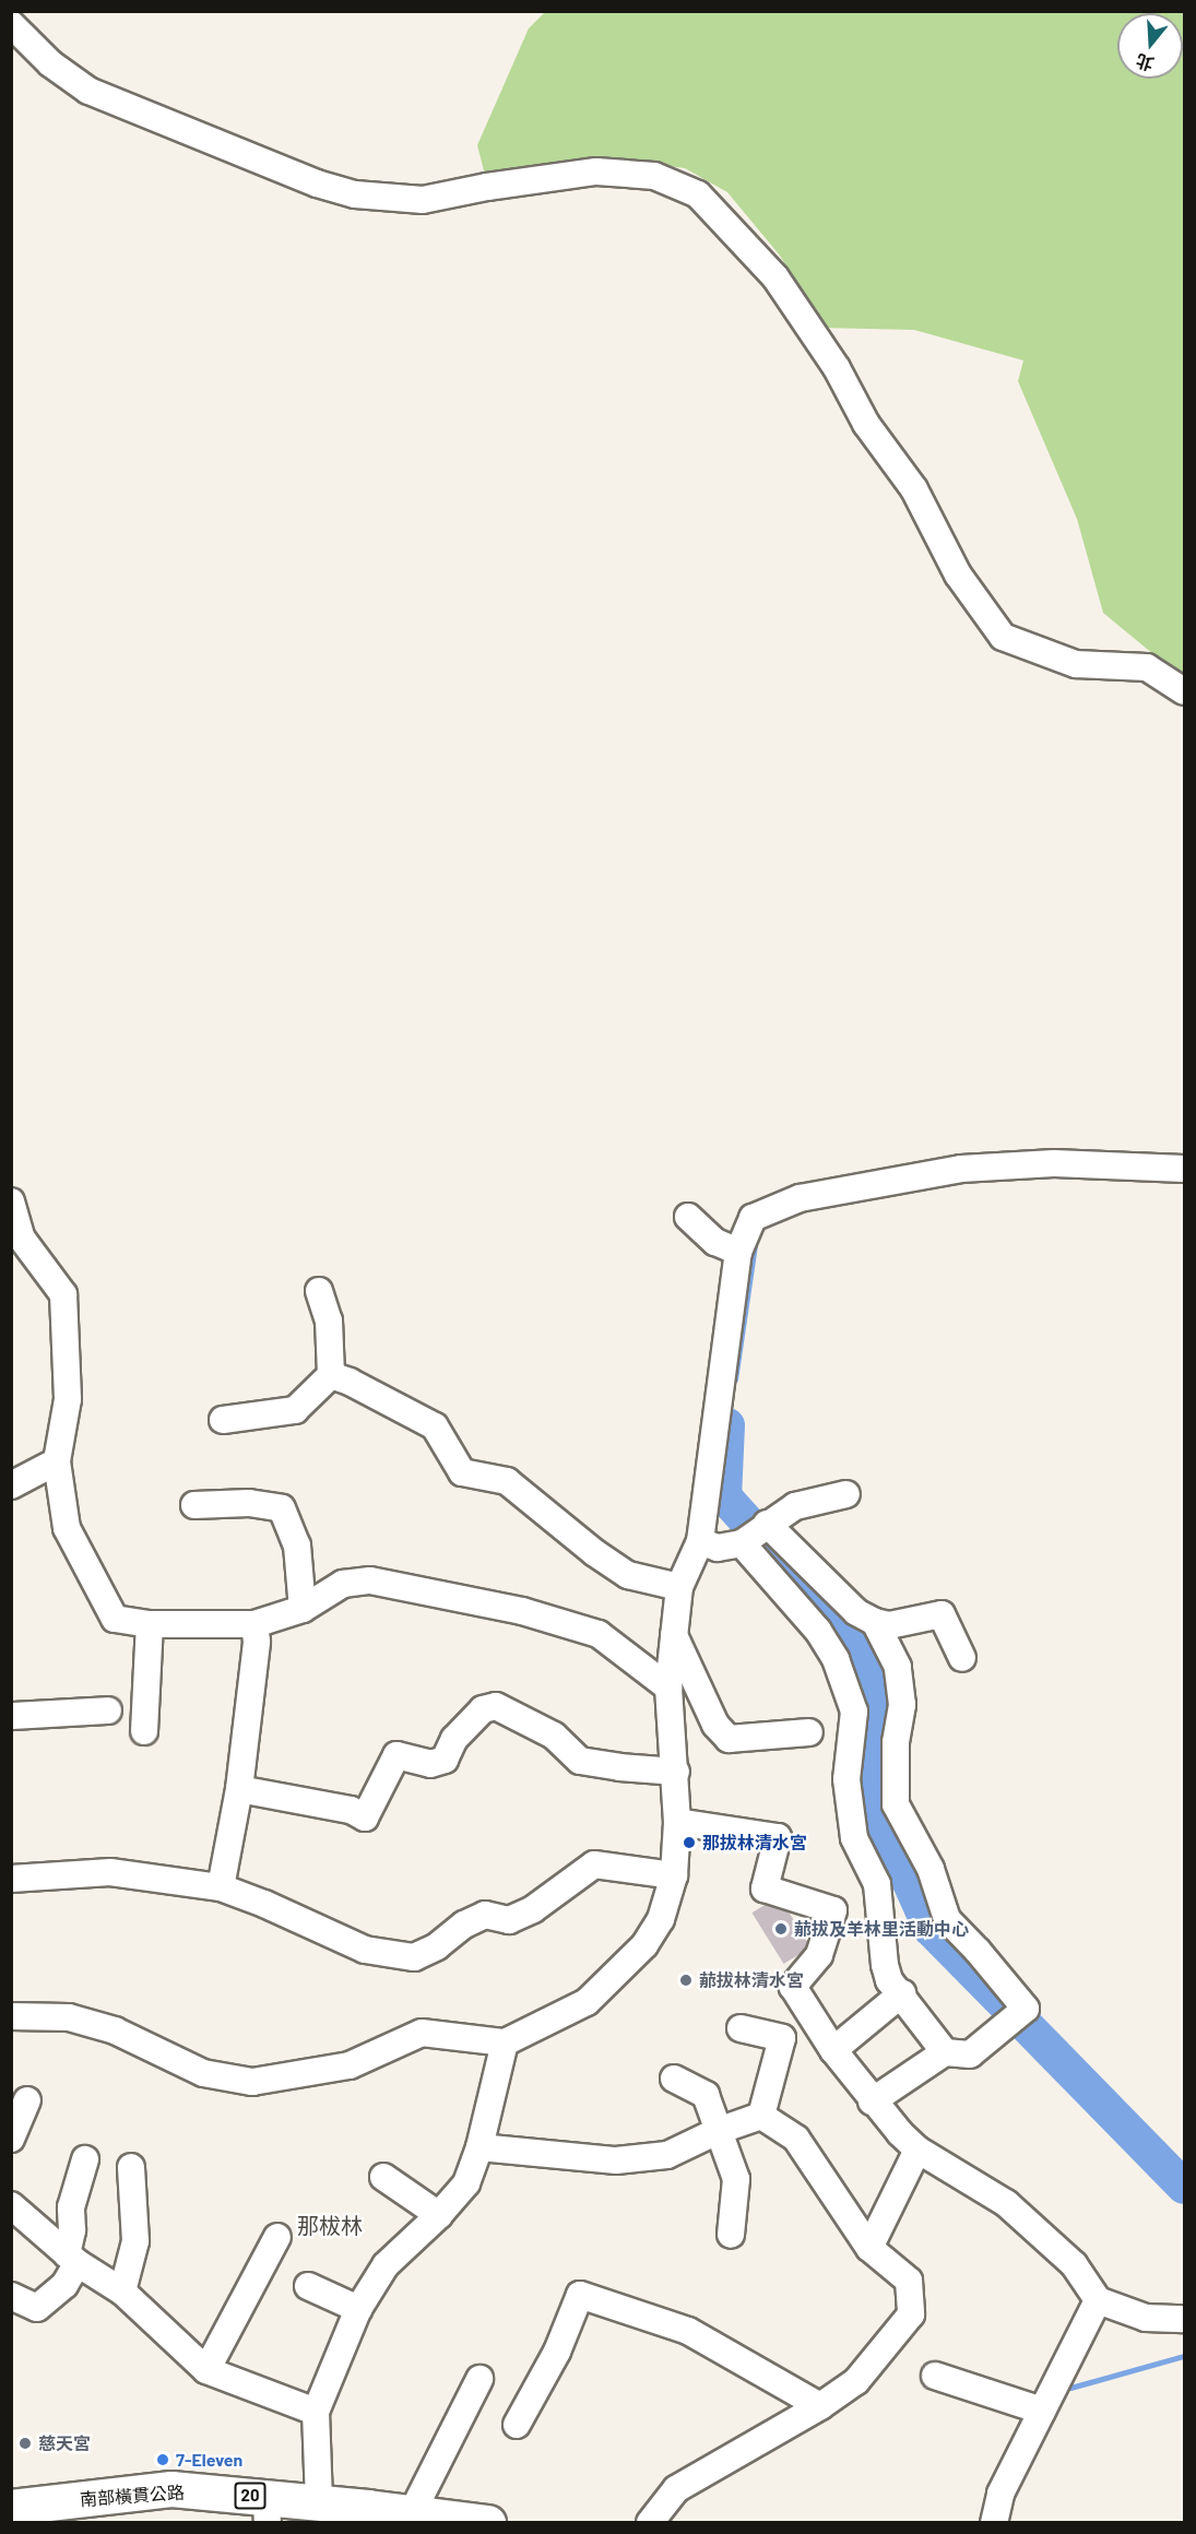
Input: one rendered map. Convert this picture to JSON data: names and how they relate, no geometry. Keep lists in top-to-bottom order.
{
  "streets": {
    "main road": ["南部橫貫公路", "20"]
  },
  "districts": ["那柭林"],
  "places": [
    "那拔林清水宮",
    "𦰡拔及羊林里活動中心",
    "𦰡拔林清水宮",
    "慈天宮",
    "7-Eleven"
  ],
  "north": "bottom"
}
